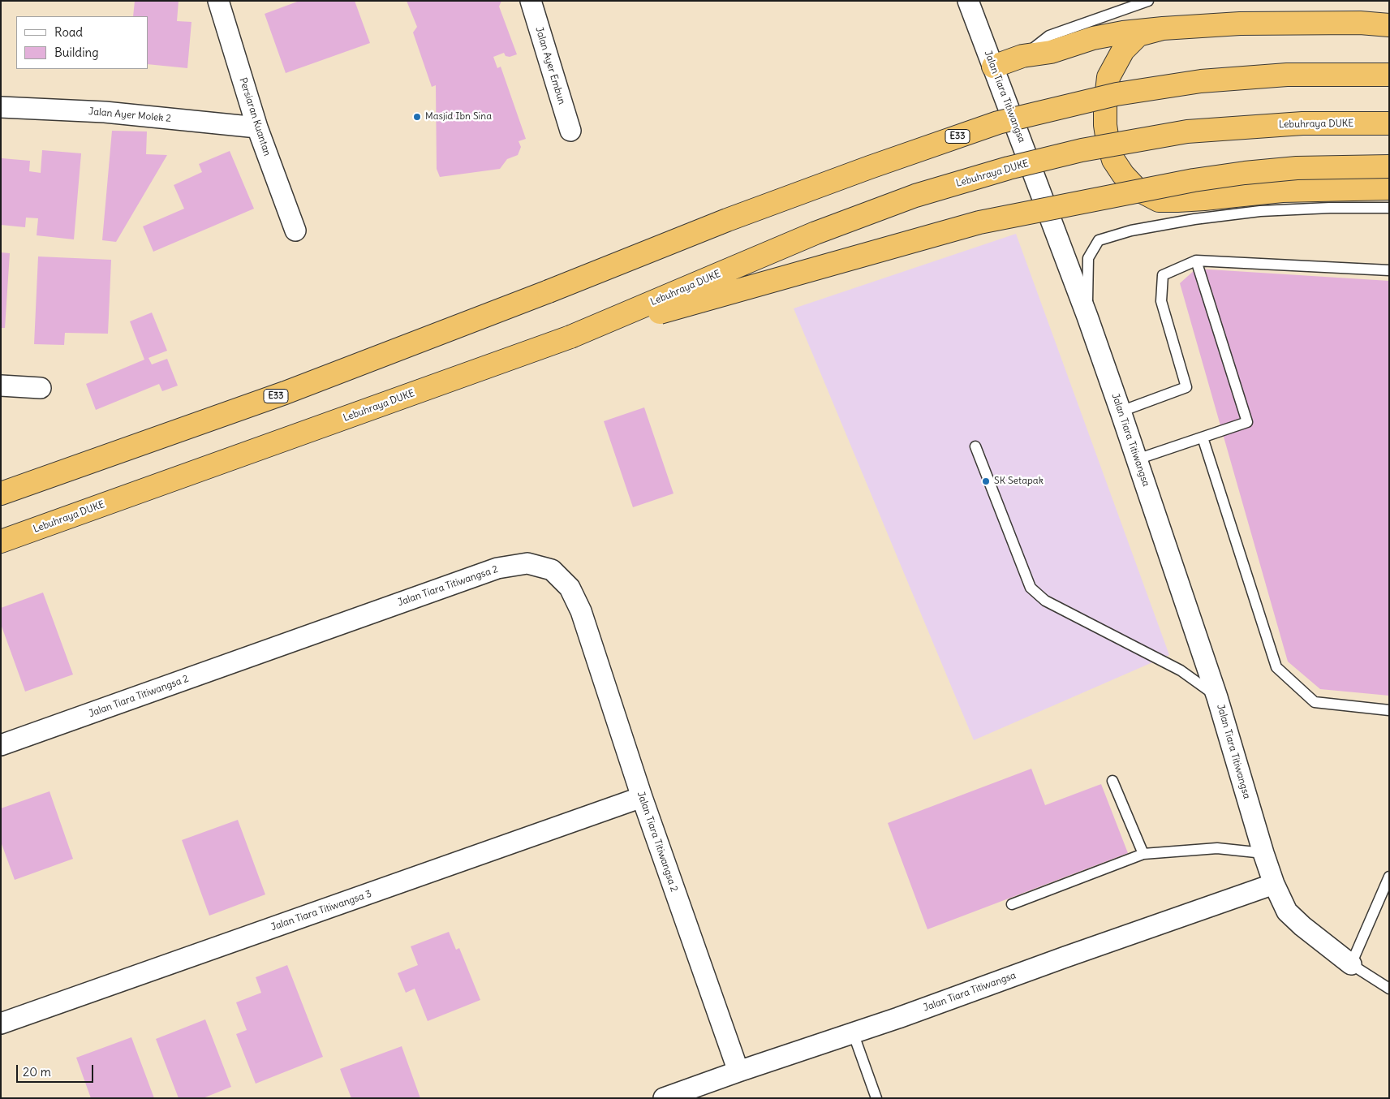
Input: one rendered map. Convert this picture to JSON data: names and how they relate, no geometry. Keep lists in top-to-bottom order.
{
  "streets": {
    "highway": ["Lebuhraya DUKE", "E33"],
    "street": [
      "Jalan Ayer Embun",
      "Jalan Tiara Titiwangsa",
      "Jalan Ayer Molek 2",
      "Persiaran Kuantan",
      "Jalan Tiara Titiwangsa 2",
      "Jalan Tiara Titiwangsa 3"
    ]
  },
  "crossings": [
    ["Jalan Tiara Titiwangsa", "Jalan Tiara Titiwangsa 2"],
    ["Jalan Ayer Molek 2", "Persiaran Kuantan"],
    ["Jalan Tiara Titiwangsa 2", "Jalan Tiara Titiwangsa 3"]
  ],
  "places": ["Masjid Ibn Sina", "SK Setapak"],
  "legend": ["Road", "Building"],
  "scale_bar": "20 m"
}
